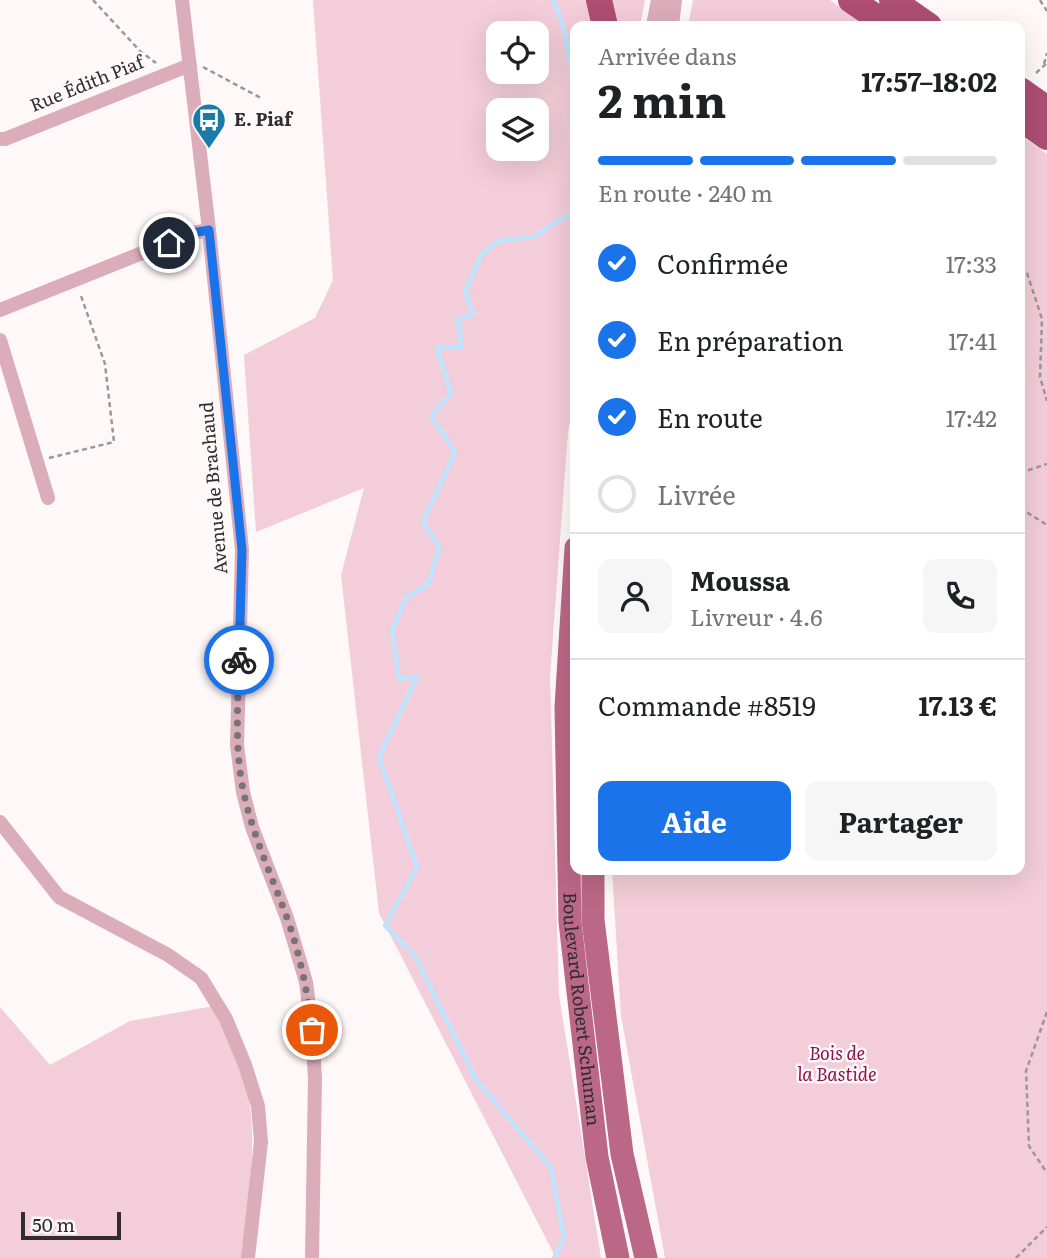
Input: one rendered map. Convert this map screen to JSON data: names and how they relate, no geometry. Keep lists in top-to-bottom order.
{
  "streets": {
    "main road": ["Boulevard Robert Schuman"],
    "street": ["Rue Édith Piaf", "Avenue de Brachaud"]
  },
  "crossings": [
    ["Rue Édith Piaf", "Avenue de Brachaud"]
  ],
  "parks": ["Bois de la Bastide"],
  "places": {
    "bus stop": ["E. Piaf"]
  },
  "scale_bar": "50 m",
  "page": {
    "heading": ["2 min", "Arrivée dans", "17:57–18:02"],
    "panel": [
      "Moussa",
      "Livreur · 4.6",
      "Commande #8519",
      "17.13 €"
    ],
    "bar": "En route · 240 m",
    "list": [
      ["Confirmée", "17:33"],
      ["En préparation", "17:41"],
      ["En route", "17:42"],
      "Livrée"
    ],
    "buttons": ["Aide", "Partager"],
    "scale": "50 m"
  }
}
